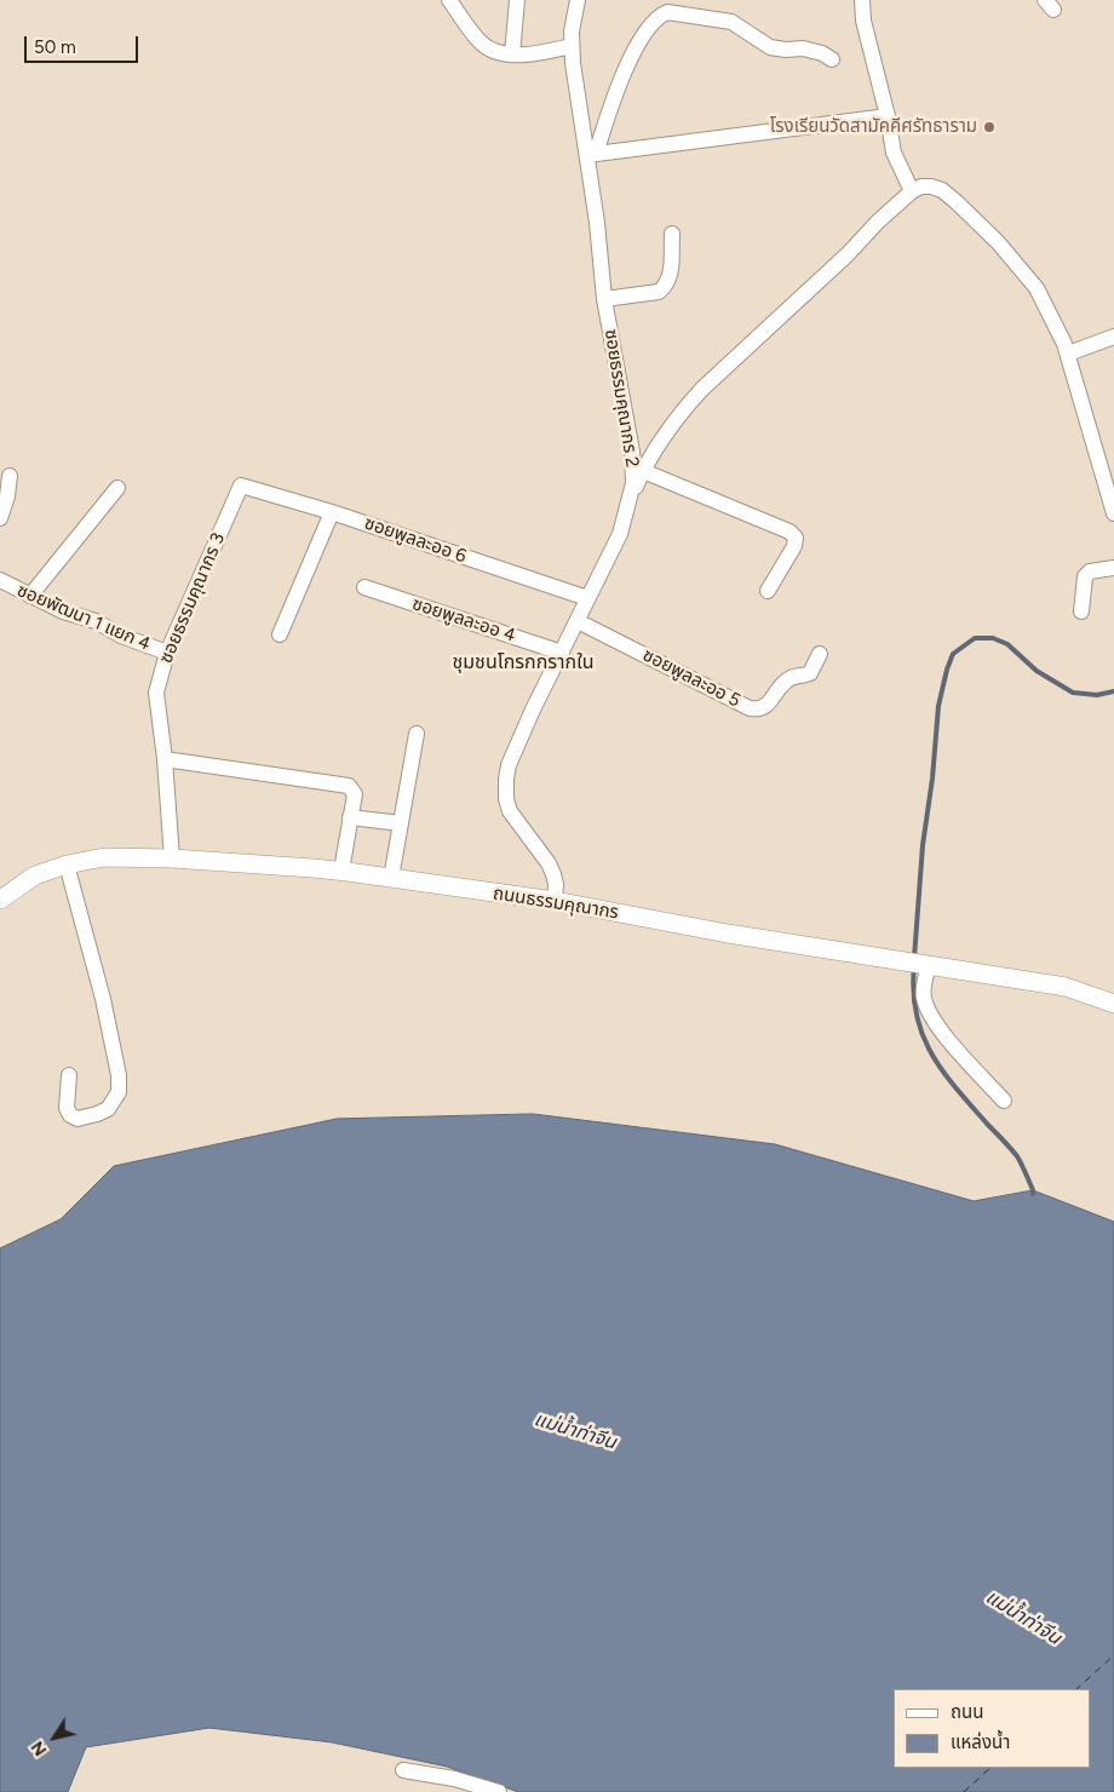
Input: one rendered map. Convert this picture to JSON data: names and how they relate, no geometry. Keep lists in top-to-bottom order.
{
  "streets": {
    "street": [
      "ซอยธรรมคุณากร 2",
      "ซอยพูลละออ 6",
      "ซอยธรรมคุณากร 3",
      "ซอยพัฒนา 1 แยก 4",
      "ซอยพูลละออ 4",
      "ซอยพูลละออ 5",
      "ถนนธรรมคุณากร"
    ]
  },
  "crossings": [
    ["ซอยธรรมคุณากร 2", "ซอยพูลละออ 6"],
    ["ซอยธรรมคุณากร 2", "ซอยพูลละออ 4"],
    ["ซอยธรรมคุณากร 2", "ซอยพูลละออ 5"],
    ["ซอยธรรมคุณากร 2", "ถนนธรรมคุณากร"],
    ["ซอยพูลละออ 6", "ซอยธรรมคุณากร 3"],
    ["ซอยธรรมคุณากร 3", "ซอยพัฒนา 1 แยก 4"],
    ["ซอยธรรมคุณากร 3", "ถนนธรรมคุณากร"]
  ],
  "districts": ["ชุมชนโกรกกรากใน"],
  "water": ["แม่น้ำท่าจีน"],
  "places": ["โรงเรียนวัดสามัคคีศรัทธาราม"],
  "legend": ["ถนน", "แหล่งน้ำ"],
  "scale_bar": "50 m",
  "north": "bottom left"
}
